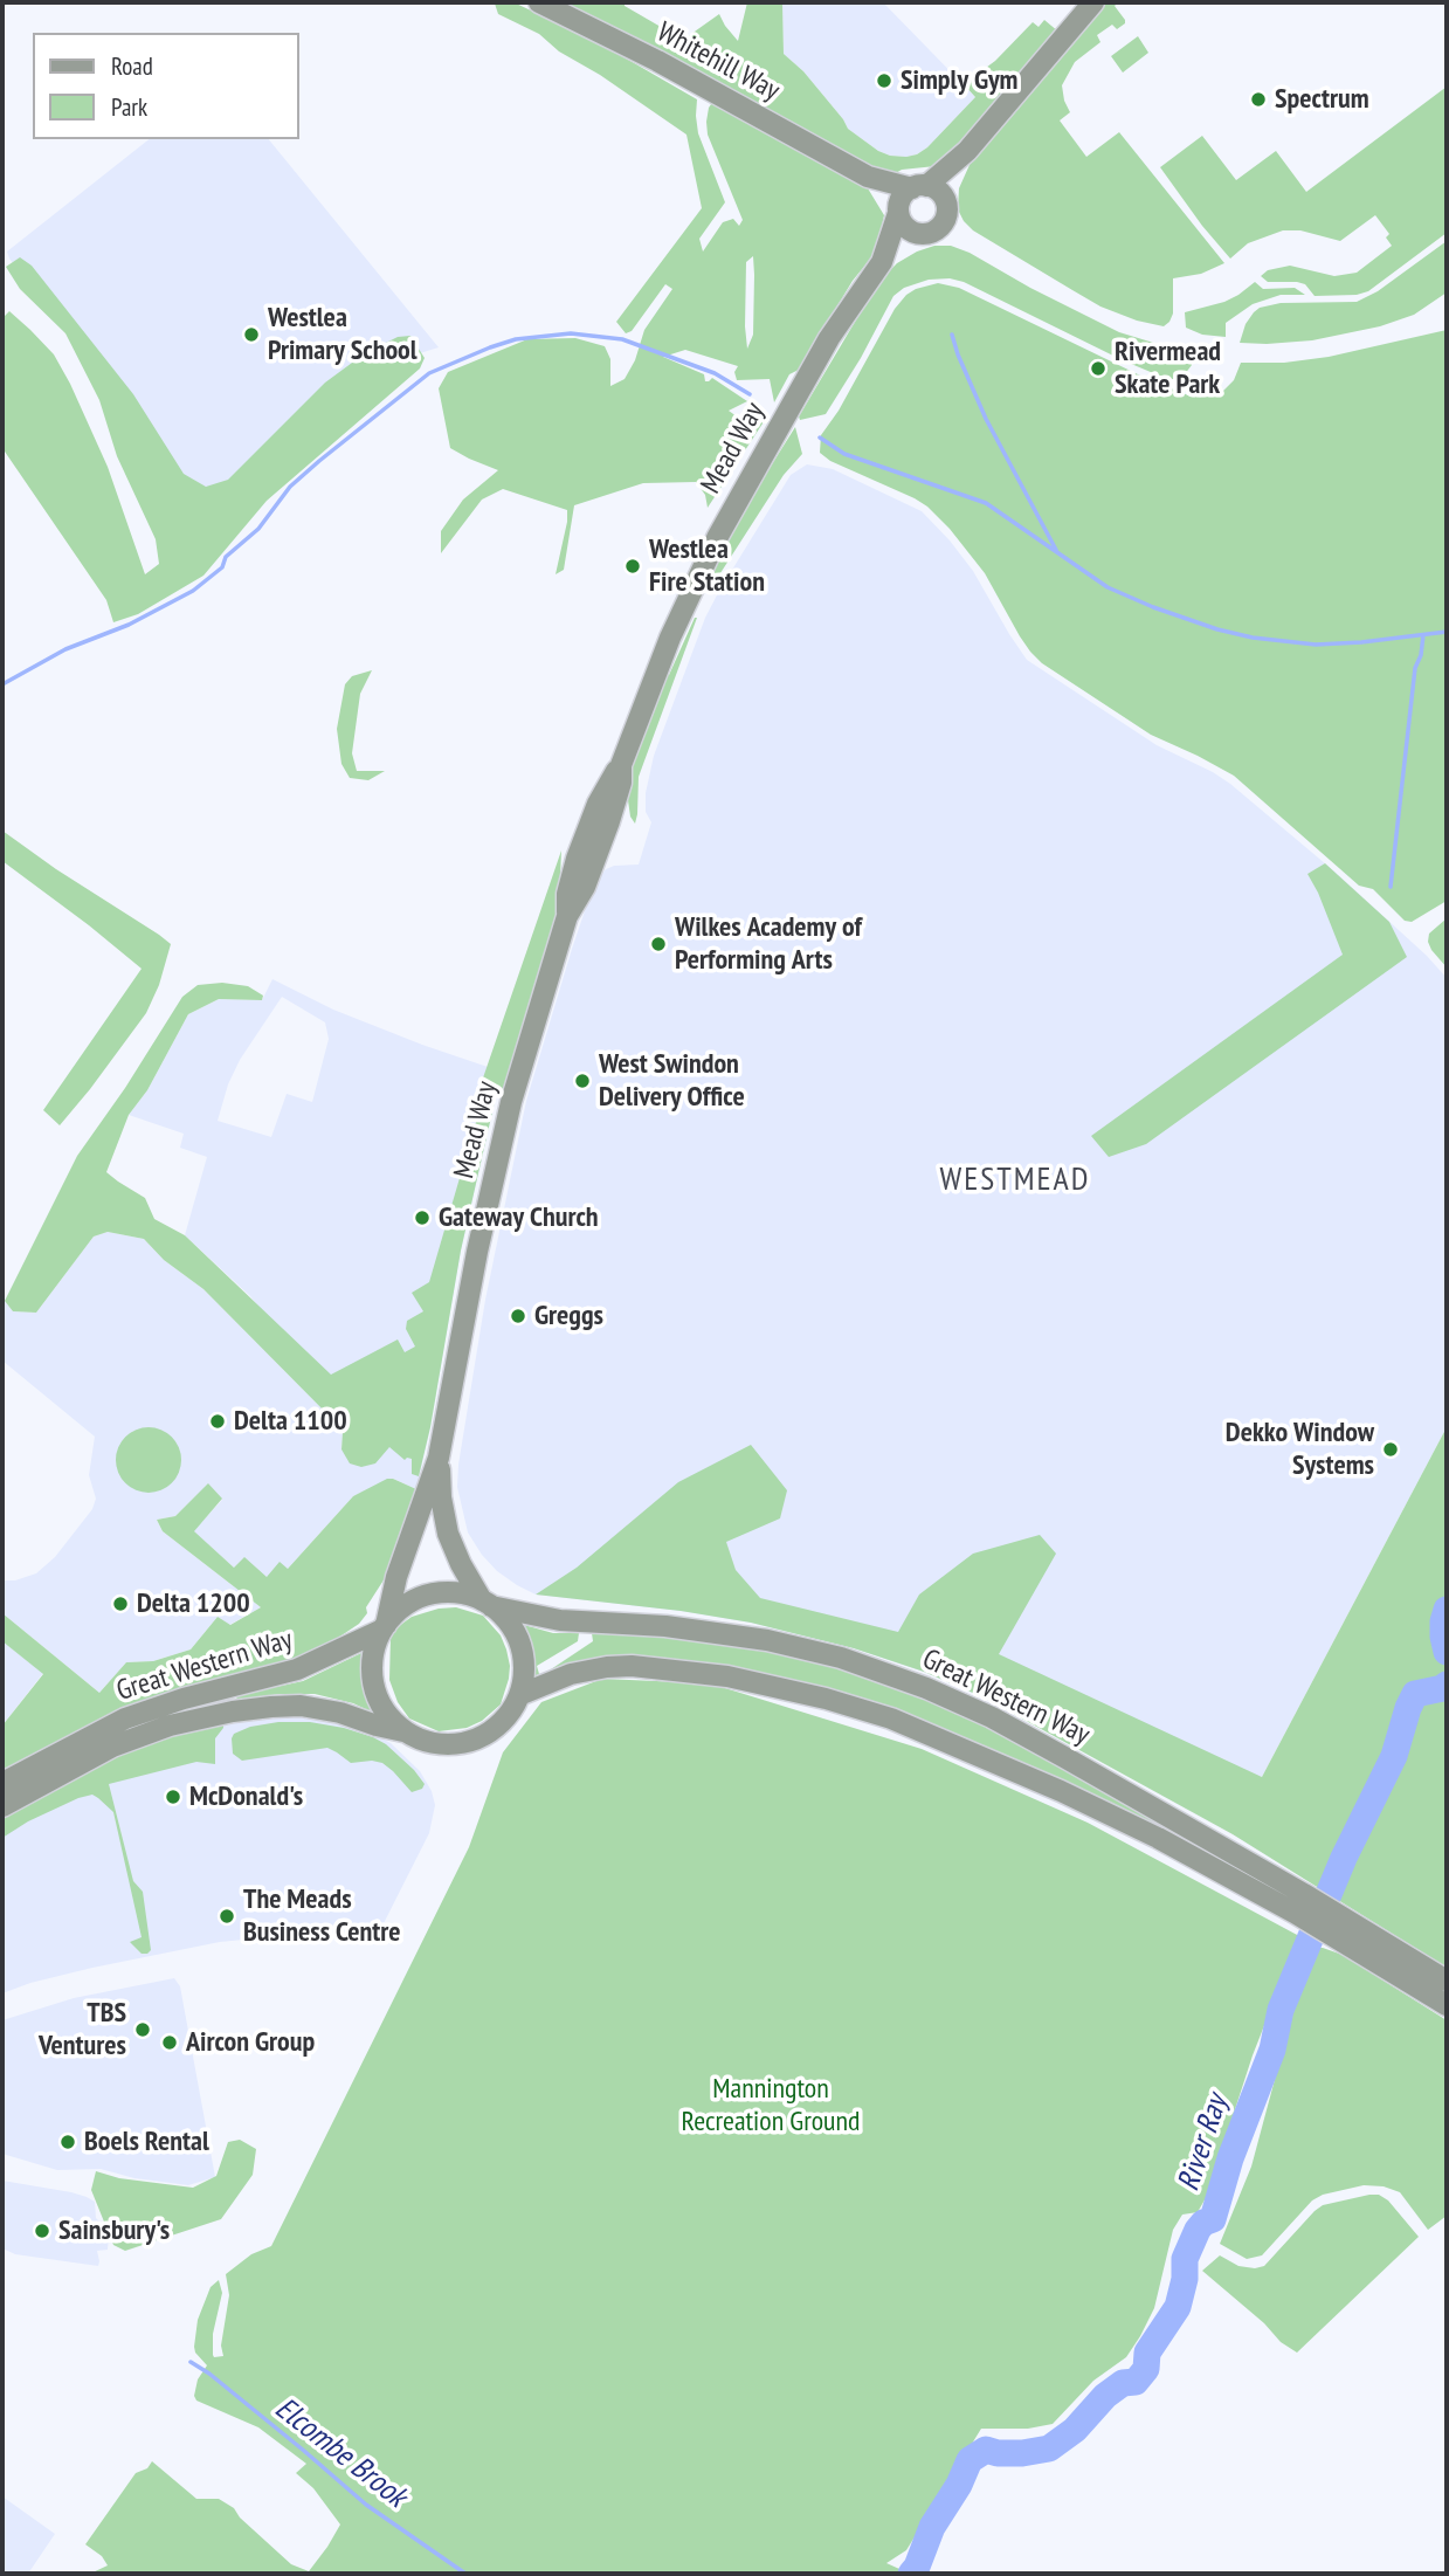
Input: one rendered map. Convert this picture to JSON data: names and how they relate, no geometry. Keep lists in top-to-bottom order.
{
  "streets": {
    "main road": ["Whitehill Way", "Mead Way", "Great Western Way"]
  },
  "crossings": [
    ["Whitehill Way", "Mead Way"],
    ["Mead Way", "Great Western Way"]
  ],
  "districts": ["WESTMEAD"],
  "water": ["River Ray", "Elcombe Brook"],
  "parks": ["Mannington Recreation Ground"],
  "places": [
    "Simply Gym",
    "Spectrum",
    "Westlea Primary School",
    "Rivermead Skate Park",
    "Westlea Fire Station",
    "Wilkes Academy of Performing Arts",
    "West Swindon Delivery Office",
    "Gateway Church",
    "Greggs",
    "Delta 1100",
    "Dekko Window Systems",
    "Delta 1200",
    "McDonald's",
    "The Meads Business Centre",
    "TBS Ventures",
    "Aircon Group",
    "Boels Rental",
    "Sainsbury's"
  ],
  "legend": ["Road", "Park"]
}
